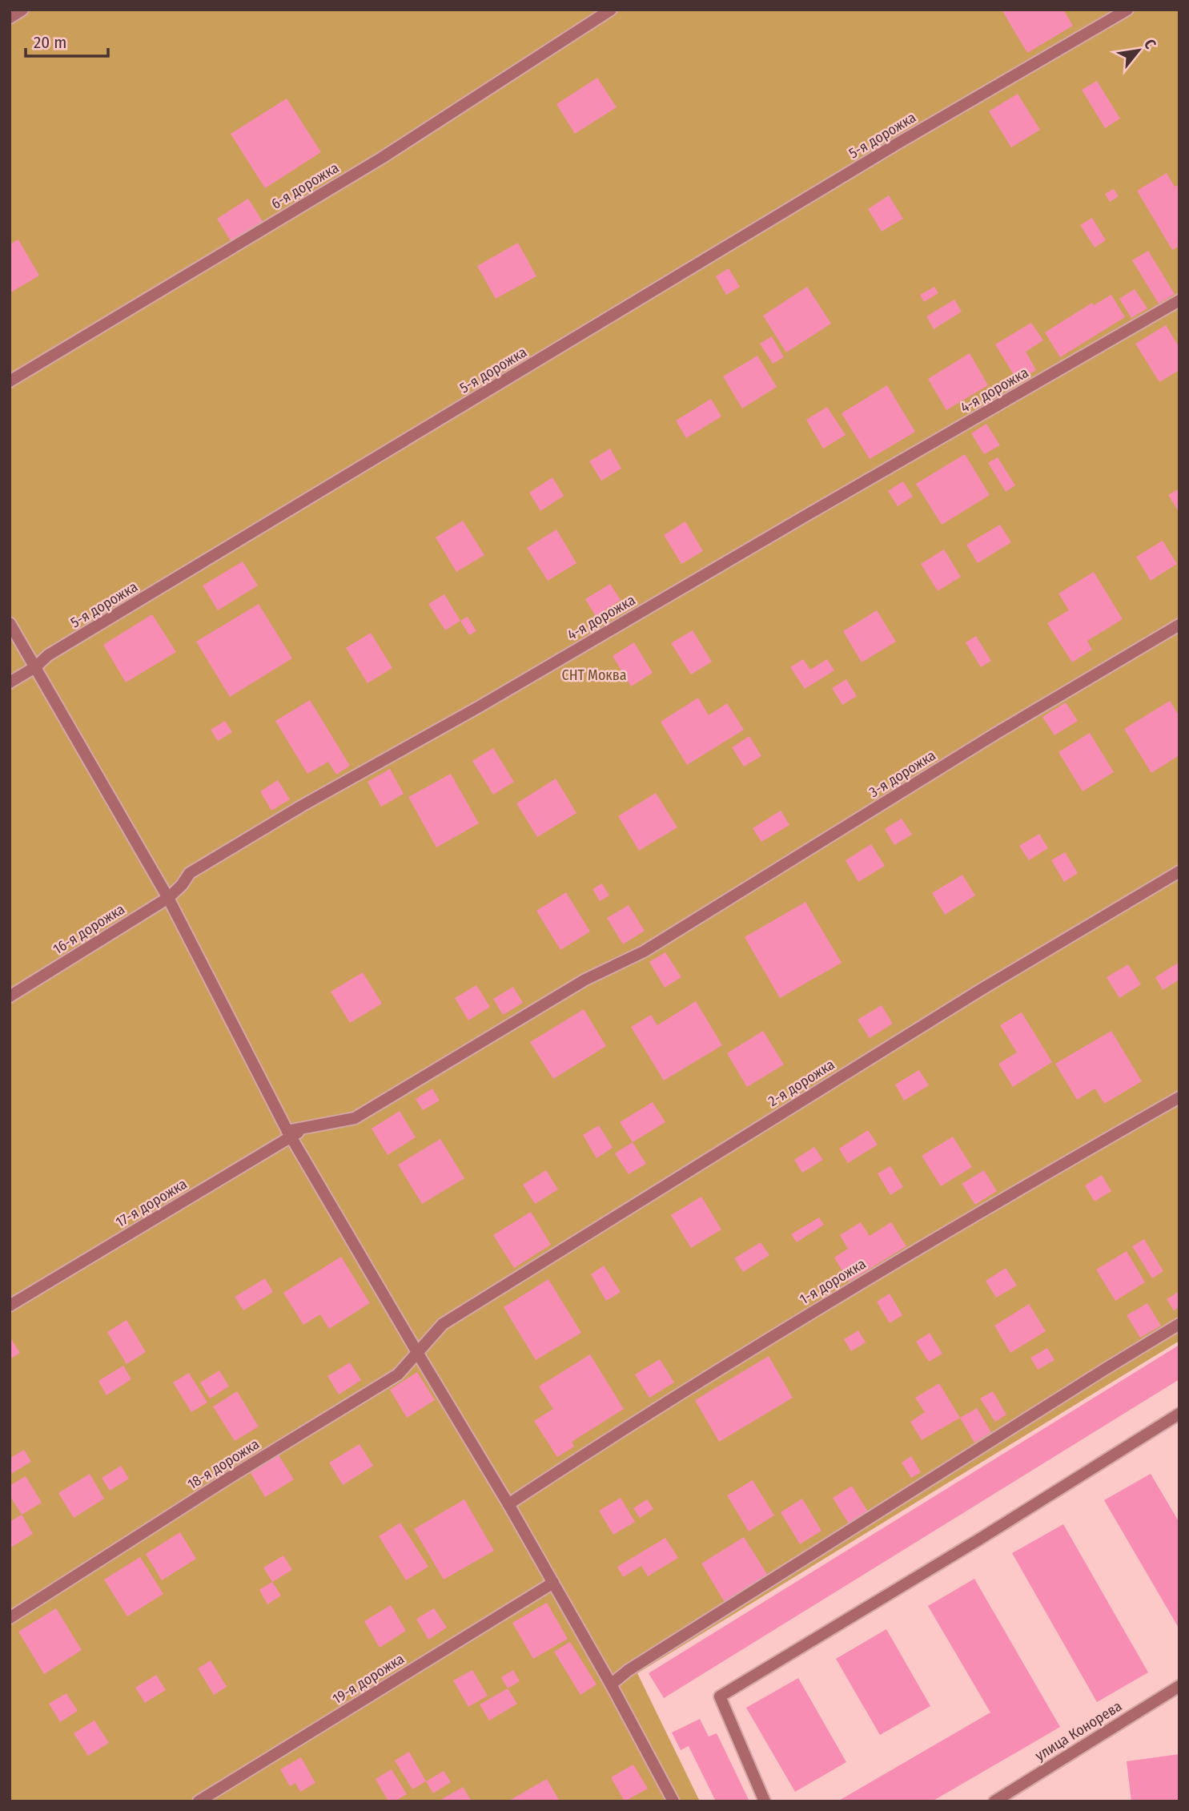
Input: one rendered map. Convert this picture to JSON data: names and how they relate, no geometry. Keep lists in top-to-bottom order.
{
  "streets": {
    "street": [
      "5-я дорожка",
      "6-я дорожка",
      "4-я дорожка",
      "3-я дорожка",
      "16-я дорожка",
      "2-я дорожка",
      "17-я дорожка",
      "1-я дорожка",
      "18-я дорожка",
      "19-я дорожка",
      "улица Конорева"
    ]
  },
  "crossings": [
    ["4-я дорожка", "16-я дорожка"],
    ["3-я дорожка", "17-я дорожка"],
    ["2-я дорожка", "18-я дорожка"]
  ],
  "parks": ["СНТ Моква"],
  "scale_bar": "20 m",
  "north": "top right"
}
